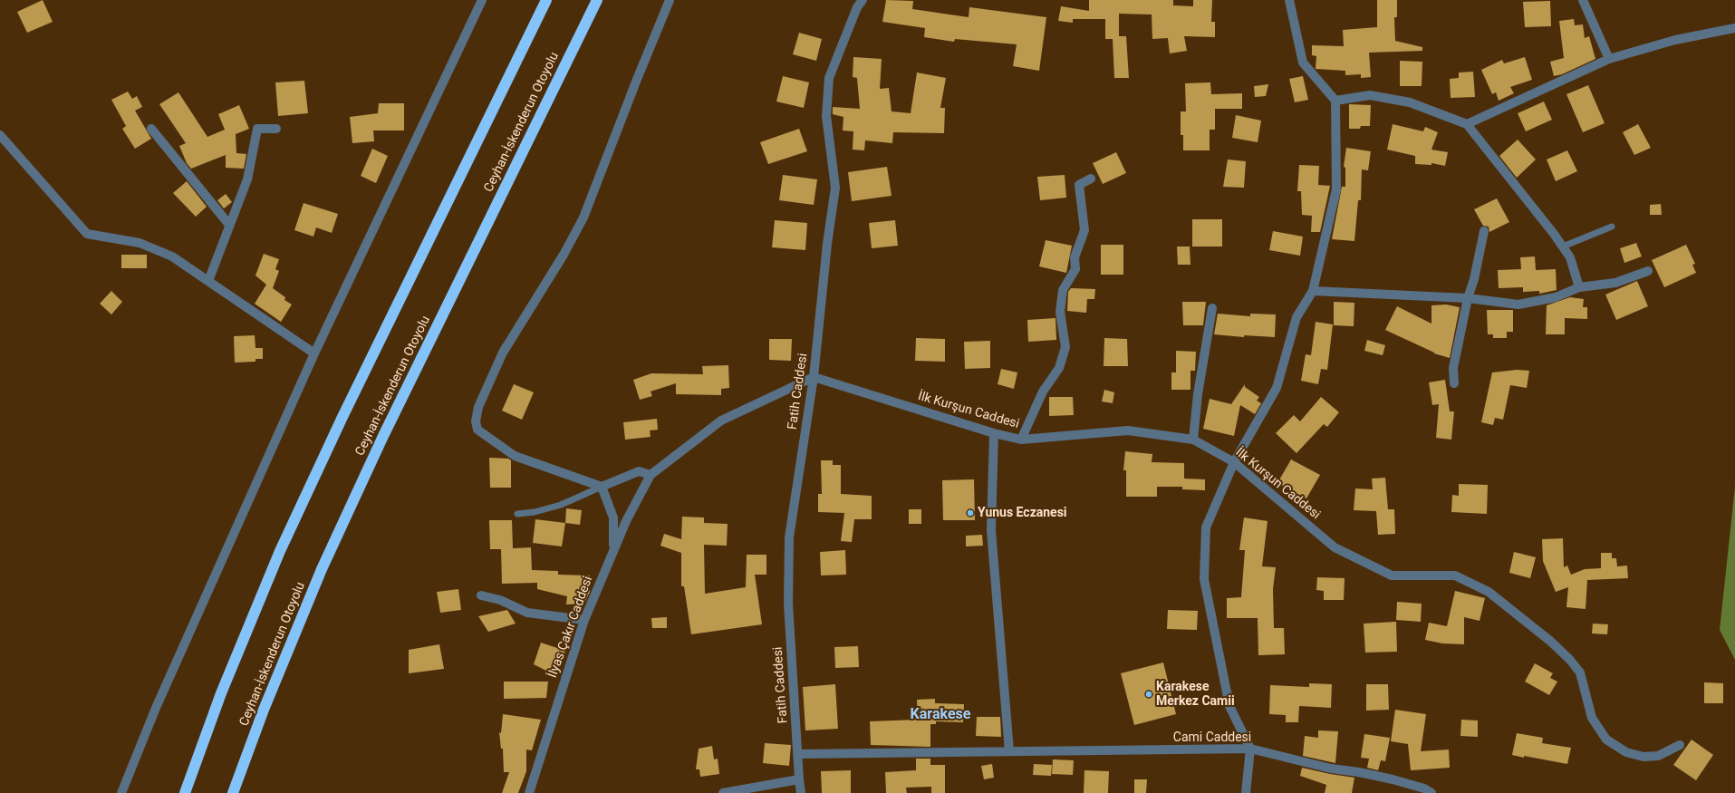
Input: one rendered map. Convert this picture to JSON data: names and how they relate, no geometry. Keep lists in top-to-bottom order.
{
  "streets": {
    "highway": ["Ceyhan-İskenderun Otoyolu"],
    "street": [
      "Fatih Caddesi",
      "İlk Kurşun Caddesi",
      "İlyas Çakır Caddesi",
      "Cami Caddesi"
    ]
  },
  "crossings": [
    ["Fatih Caddesi", "İlk Kurşun Caddesi"],
    ["Fatih Caddesi", "Cami Caddesi"]
  ],
  "districts": ["Karakese"],
  "places": ["Yunus Eczanesi", "Karakese Merkez Camii"]
}
